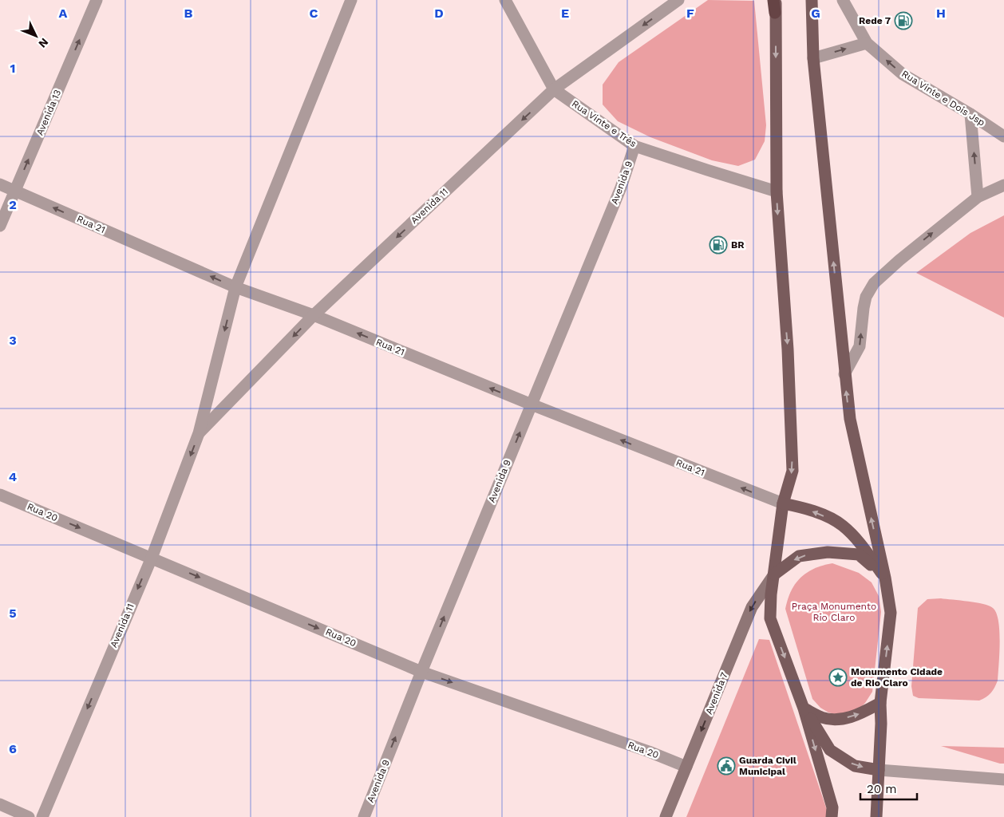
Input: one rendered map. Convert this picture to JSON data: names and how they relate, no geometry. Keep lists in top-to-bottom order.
{
  "streets": {
    "main road": ["Avenida 7"],
    "street": [
      "Rua Vinte e Dois Jsp",
      "Avenida 13",
      "Rua Vinte e Três",
      "Avenida 9",
      "Avenida 11",
      "Rua 21",
      "Rua 20"
    ]
  },
  "crossings": [
    ["Avenida 13", "Rua 21"],
    ["Rua Vinte e Três", "Avenida 9"],
    ["Rua Vinte e Três", "Avenida 11"],
    ["Avenida 9", "Rua 21"],
    ["Avenida 9", "Rua 20"],
    ["Avenida 11", "Rua 21"],
    ["Avenida 11", "Rua 20"],
    ["Rua 20", "Avenida 7"]
  ],
  "one_way": [
    "Rua Vinte e Dois Jsp",
    "Avenida 13",
    "Avenida 9",
    "Avenida 11",
    "Rua 21",
    "Rua 20",
    "Avenida 7"
  ],
  "parks": ["Praça Monumento Rio Claro"],
  "places": {
    "fuel station": ["Rede 7", "BR"],
    "place": ["Monumento Cidade de Rio Claro"],
    "public building": ["Guarda Civil Municipal"]
  },
  "scale_bar": "20 m",
  "north": "bottom right",
  "grid": {
    "columns": [
      "A",
      "B",
      "C",
      "D",
      "E",
      "F",
      "G",
      "H"
    ],
    "rows": [
      "1",
      "2",
      "3",
      "4",
      "5",
      "6"
    ]
  }
}
